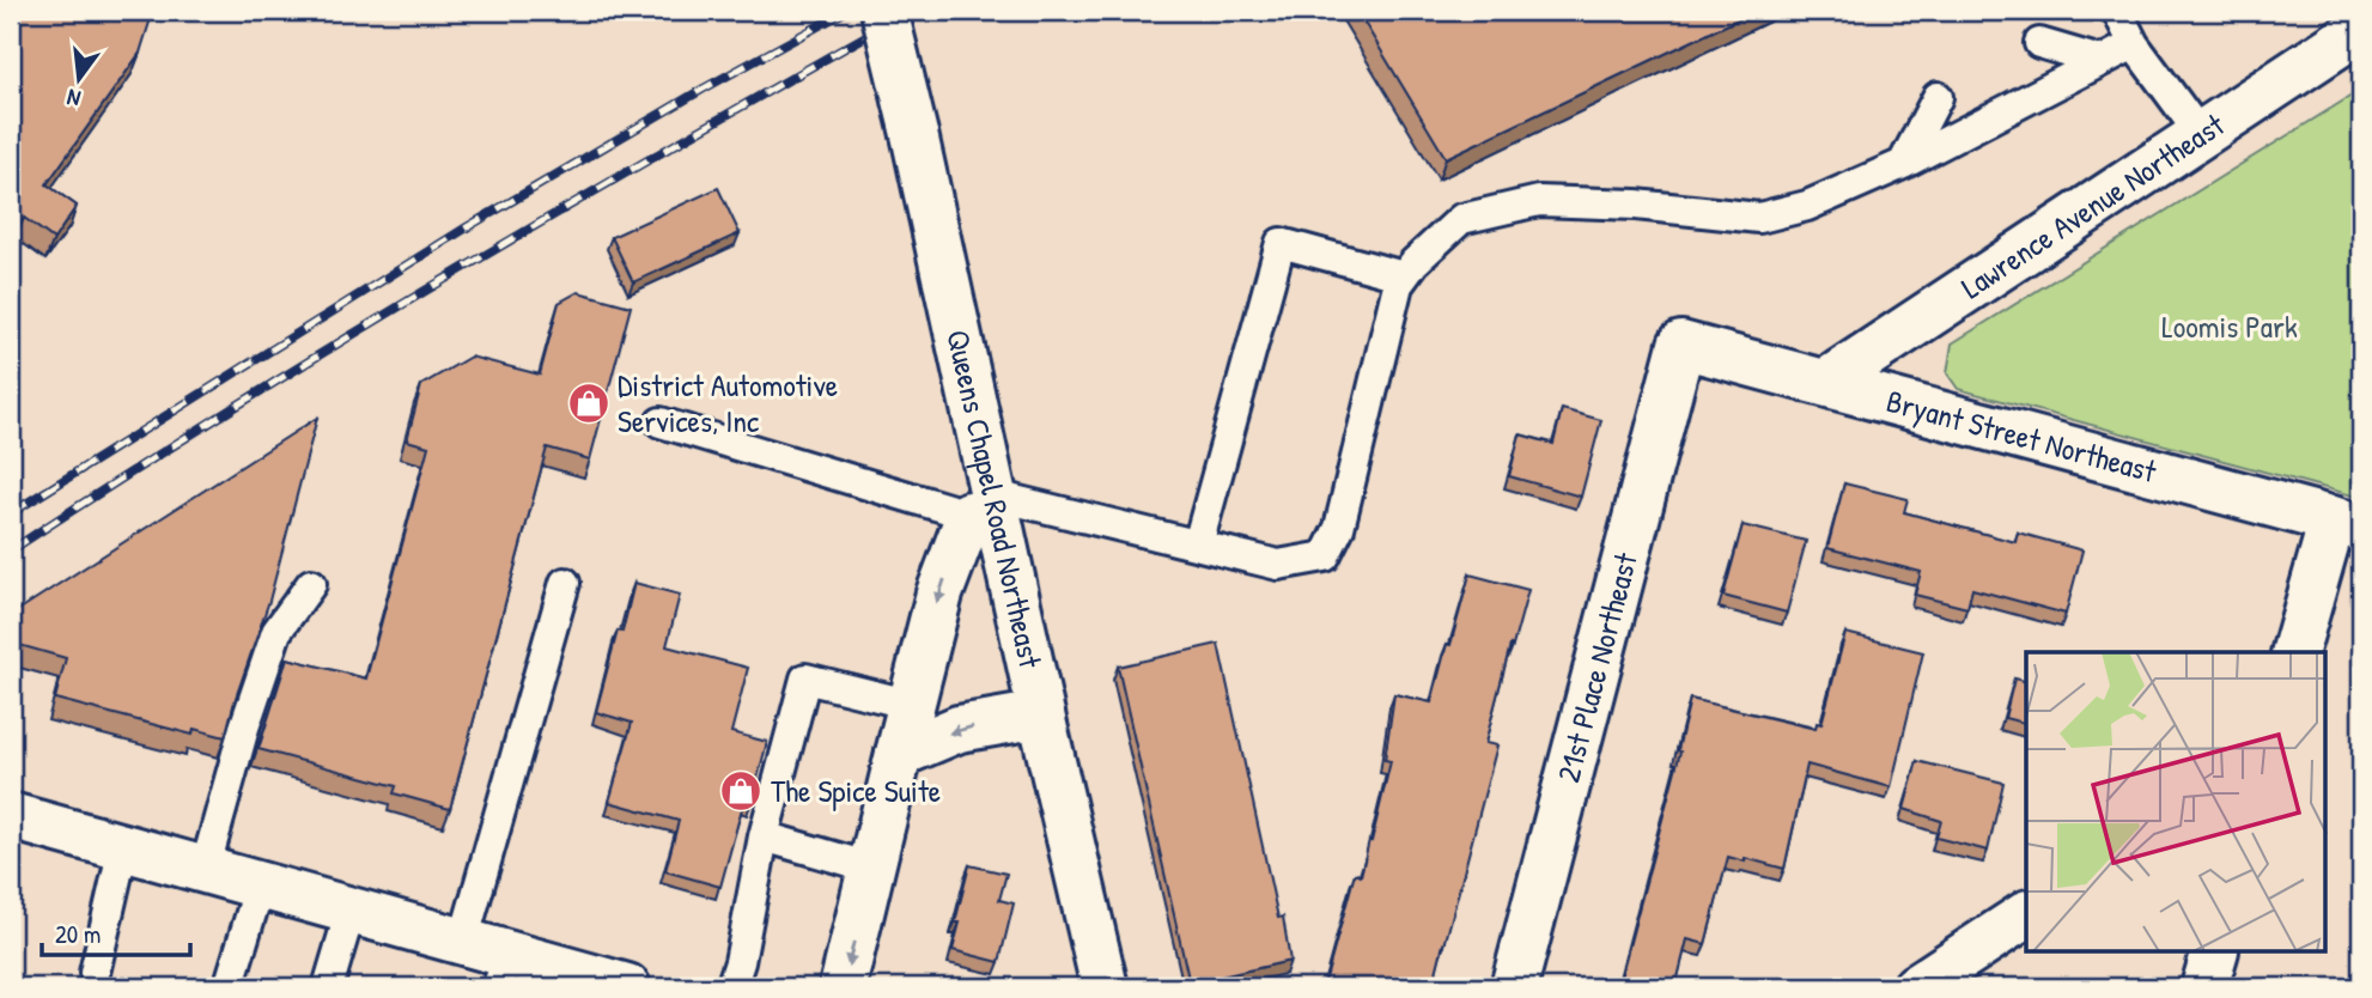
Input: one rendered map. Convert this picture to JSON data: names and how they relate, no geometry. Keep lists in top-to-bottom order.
{
  "streets": {
    "street": [
      "Lawrence Avenue Northeast",
      "Bryant Street Northeast",
      "Queens Chapel Road Northeast",
      "21st Place Northeast"
    ]
  },
  "crossings": [
    ["Lawrence Avenue Northeast", "Bryant Street Northeast"],
    ["Bryant Street Northeast", "21st Place Northeast"]
  ],
  "parks": ["Loomis Park"],
  "places": {
    "shop": ["District Automotive Services, Inc", "The Spice Suite"]
  },
  "scale_bar": "20 m",
  "north": "bottom"
}
